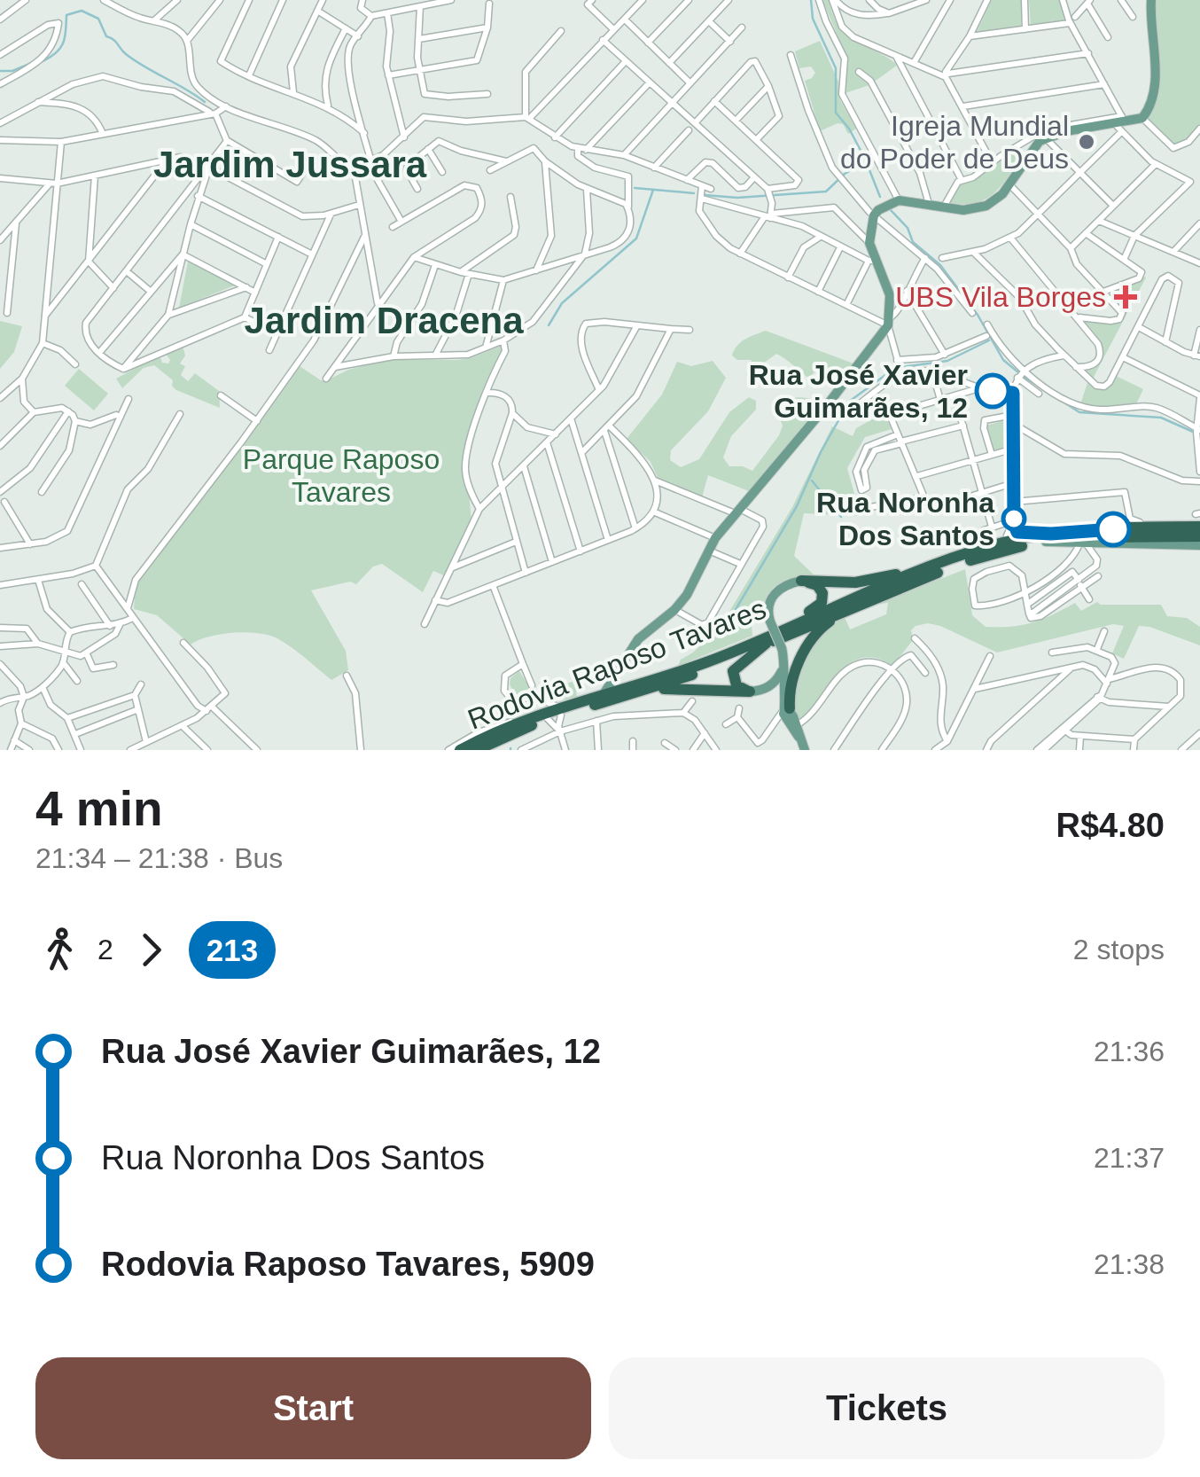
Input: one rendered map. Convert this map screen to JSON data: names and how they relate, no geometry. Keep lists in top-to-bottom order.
{
  "streets": {
    "highway": ["Rodovia Raposo Tavares"]
  },
  "districts": ["Jardim Jussara", "Jardim Dracena"],
  "parks": ["Parque Raposo Tavares"],
  "places": {
    "other": ["Igreja Mundial do Poder de Deus", "Rua José Xavier Guimarães, 12", "Rua Noronha Dos Santos"],
    "health": ["UBS Vila Borges"]
  },
  "lines": ["bus line 213"],
  "page": {
    "heading": ["4 min", "21:34 – 21:38 · Bus", "R$4.80"],
    "legs": ["2", "213", "2 stops"],
    "list": [
      {
        "name": "Rua José Xavier Guimarães, 12",
        "value": "21:36"
      },
      {
        "name": "Rua Noronha Dos Santos",
        "value": "21:37"
      },
      {
        "name": "Rodovia Raposo Tavares, 5909",
        "value": "21:38"
      }
    ],
    "buttons": ["Start", "Tickets"]
  }
}
